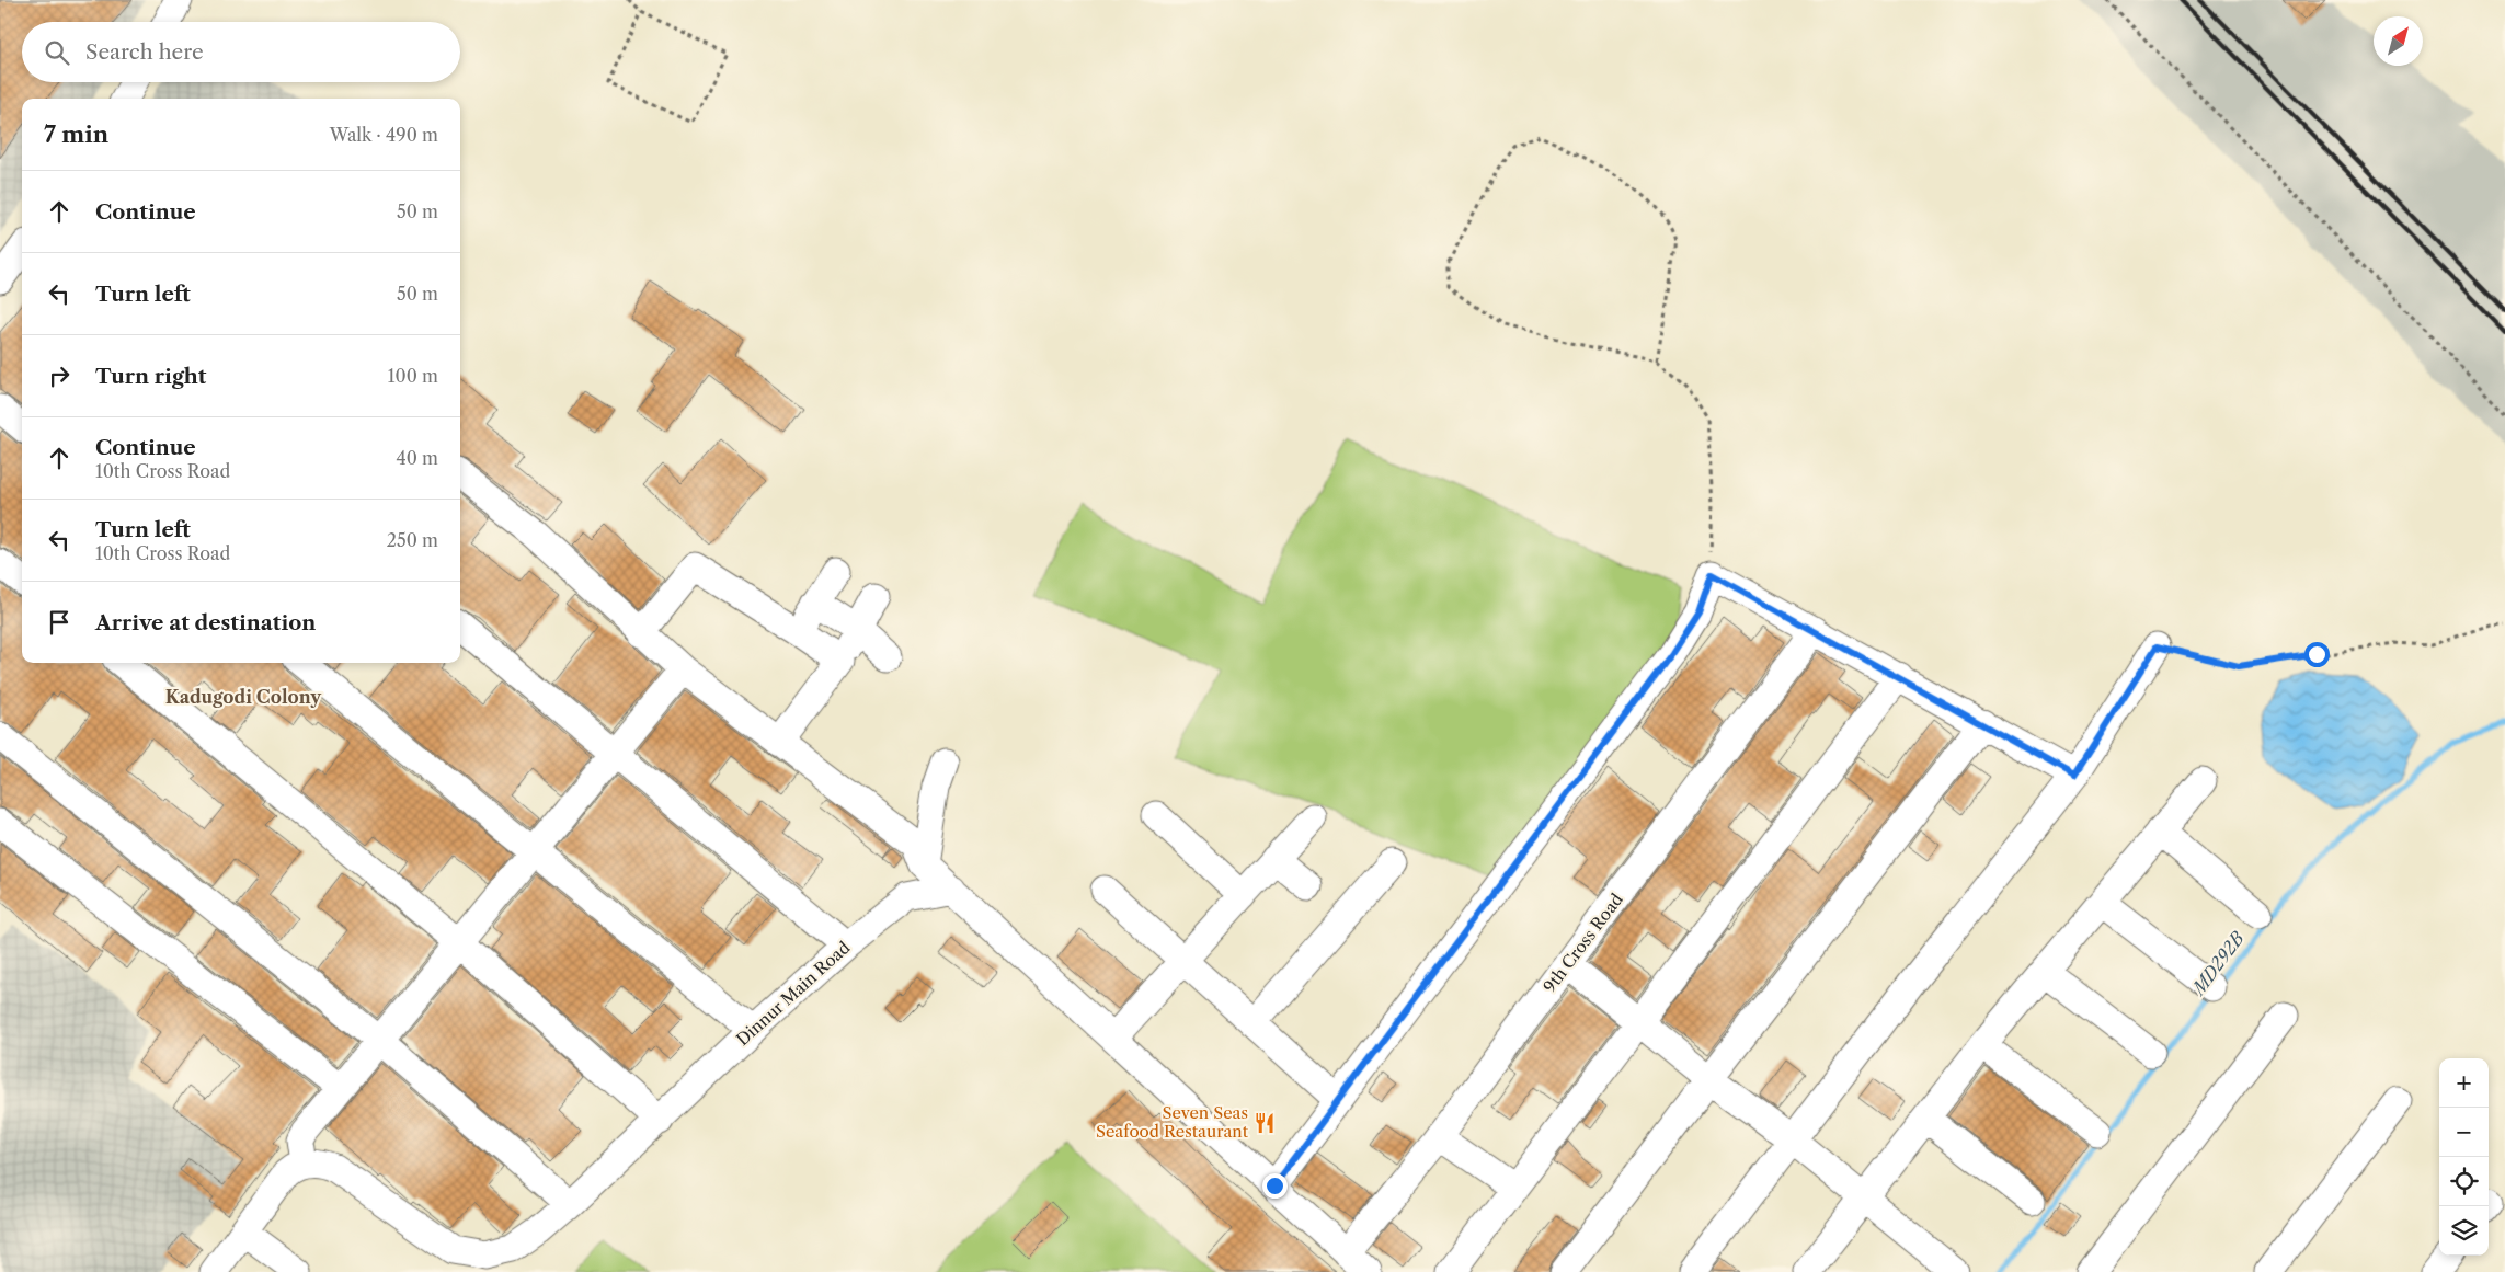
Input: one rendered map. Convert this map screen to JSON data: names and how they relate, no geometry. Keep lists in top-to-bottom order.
{
  "streets": {
    "street": ["9th Cross Road", "Dinnur Main Road"]
  },
  "districts": ["Kadugodi Colony"],
  "water": ["MD292B"],
  "places": {
    "restaurant": ["Seven Seas Seafood Restaurant"]
  },
  "north": "top right",
  "page": {
    "search": "Search here",
    "heading": ["7 min", "Walk · 490 m"],
    "list": [
      ["Continue", "50 m"],
      ["Turn left", "50 m"],
      ["Turn right", "100 m"],
      ["Continue", "10th Cross Road", "40 m"],
      ["Turn left", "10th Cross Road", "250 m"],
      "Arrive at destination"
    ],
    "map_buttons": ["+", "−"]
  }
}
